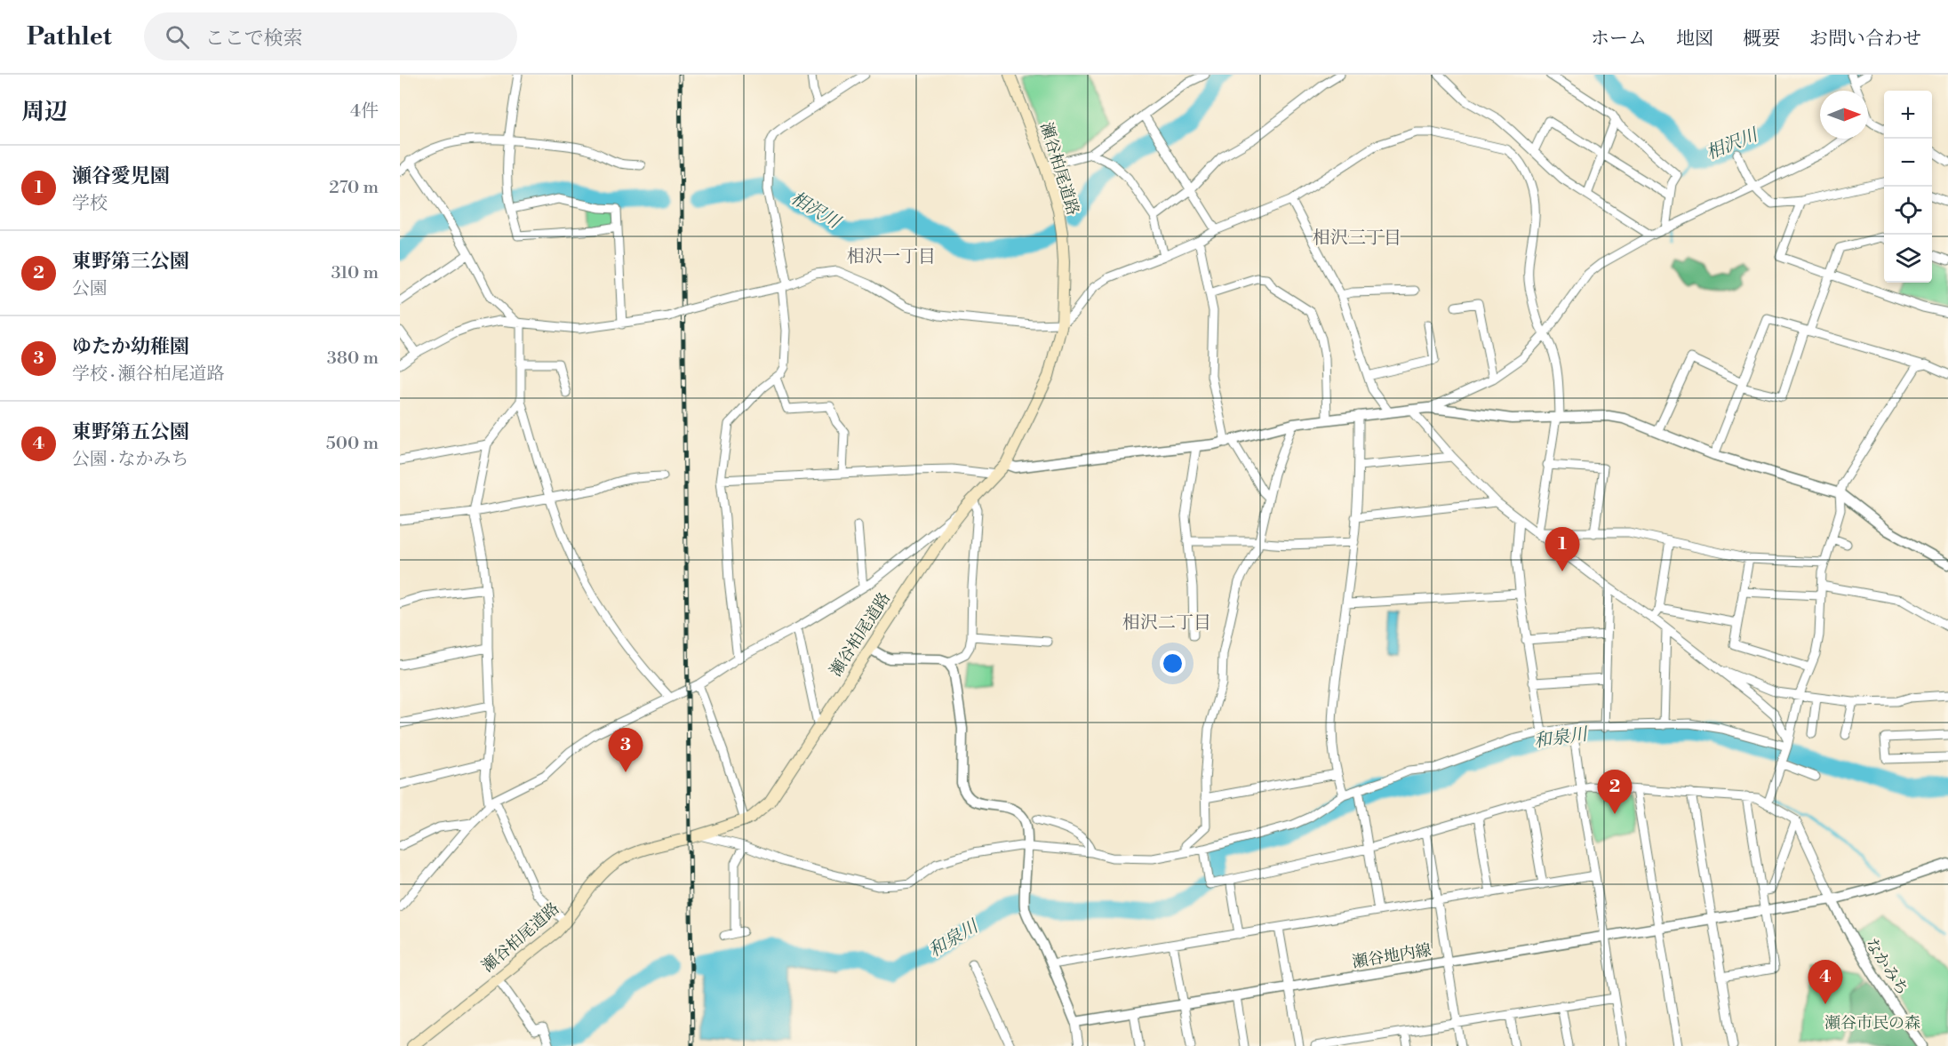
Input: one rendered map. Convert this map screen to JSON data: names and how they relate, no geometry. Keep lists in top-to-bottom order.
{
  "streets": {
    "main road": ["瀬谷柏尾道路"],
    "street": ["瀬谷地内線", "なかみち"]
  },
  "crossings": [
    ["瀬谷地内線", "なかみち"]
  ],
  "districts": ["相沢三丁目", "相沢一丁目", "相沢二丁目"],
  "water": ["相沢川", "和泉川"],
  "parks": ["瀬谷市民の森"],
  "north": "right",
  "page": {
    "header": "Pathlet",
    "search": "ここで検索",
    "nav": [
      "ホーム",
      "地図",
      "概要",
      "お問い合わせ"
    ],
    "heading": ["周辺", "4件"],
    "map_buttons": ["+", "−"],
    "list": [
      {
        "mark": "1",
        "name": "瀬谷愛児園",
        "note": "学校",
        "value": "270 m"
      },
      {
        "mark": "2",
        "name": "東野第三公園",
        "note": "公園",
        "value": "310 m"
      },
      {
        "mark": "3",
        "name": "ゆたか幼稚園",
        "note": "学校 · 瀬谷柏尾道路",
        "value": "380 m"
      },
      {
        "mark": "4",
        "name": "東野第五公園",
        "note": "公園 · なかみち",
        "value": "500 m"
      }
    ],
    "pins": [
      "1",
      "3",
      "2",
      "4"
    ]
  }
}
